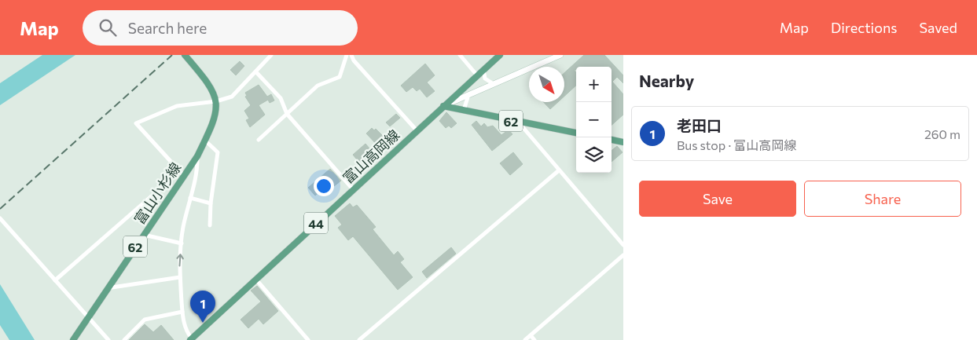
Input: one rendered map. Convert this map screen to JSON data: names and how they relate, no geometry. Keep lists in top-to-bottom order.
{
  "streets": {
    "main road": [
      "62",
      "富山高岡線",
      "富山小杉線",
      "44"
    ]
  },
  "crossings": [
    ["62", "富山高岡線"]
  ],
  "north": "bottom right",
  "page": {
    "header": "Map",
    "search": "Search here",
    "nav": ["Map", "Directions", "Saved"],
    "heading": "Nearby",
    "map_buttons": ["+", "−"],
    "list": [
      {
        "mark": "1",
        "name": "老田口",
        "note": "Bus stop · 富山高岡線",
        "value": "260 m"
      }
    ],
    "buttons": ["Save", "Share"],
    "pins": "1"
  }
}
